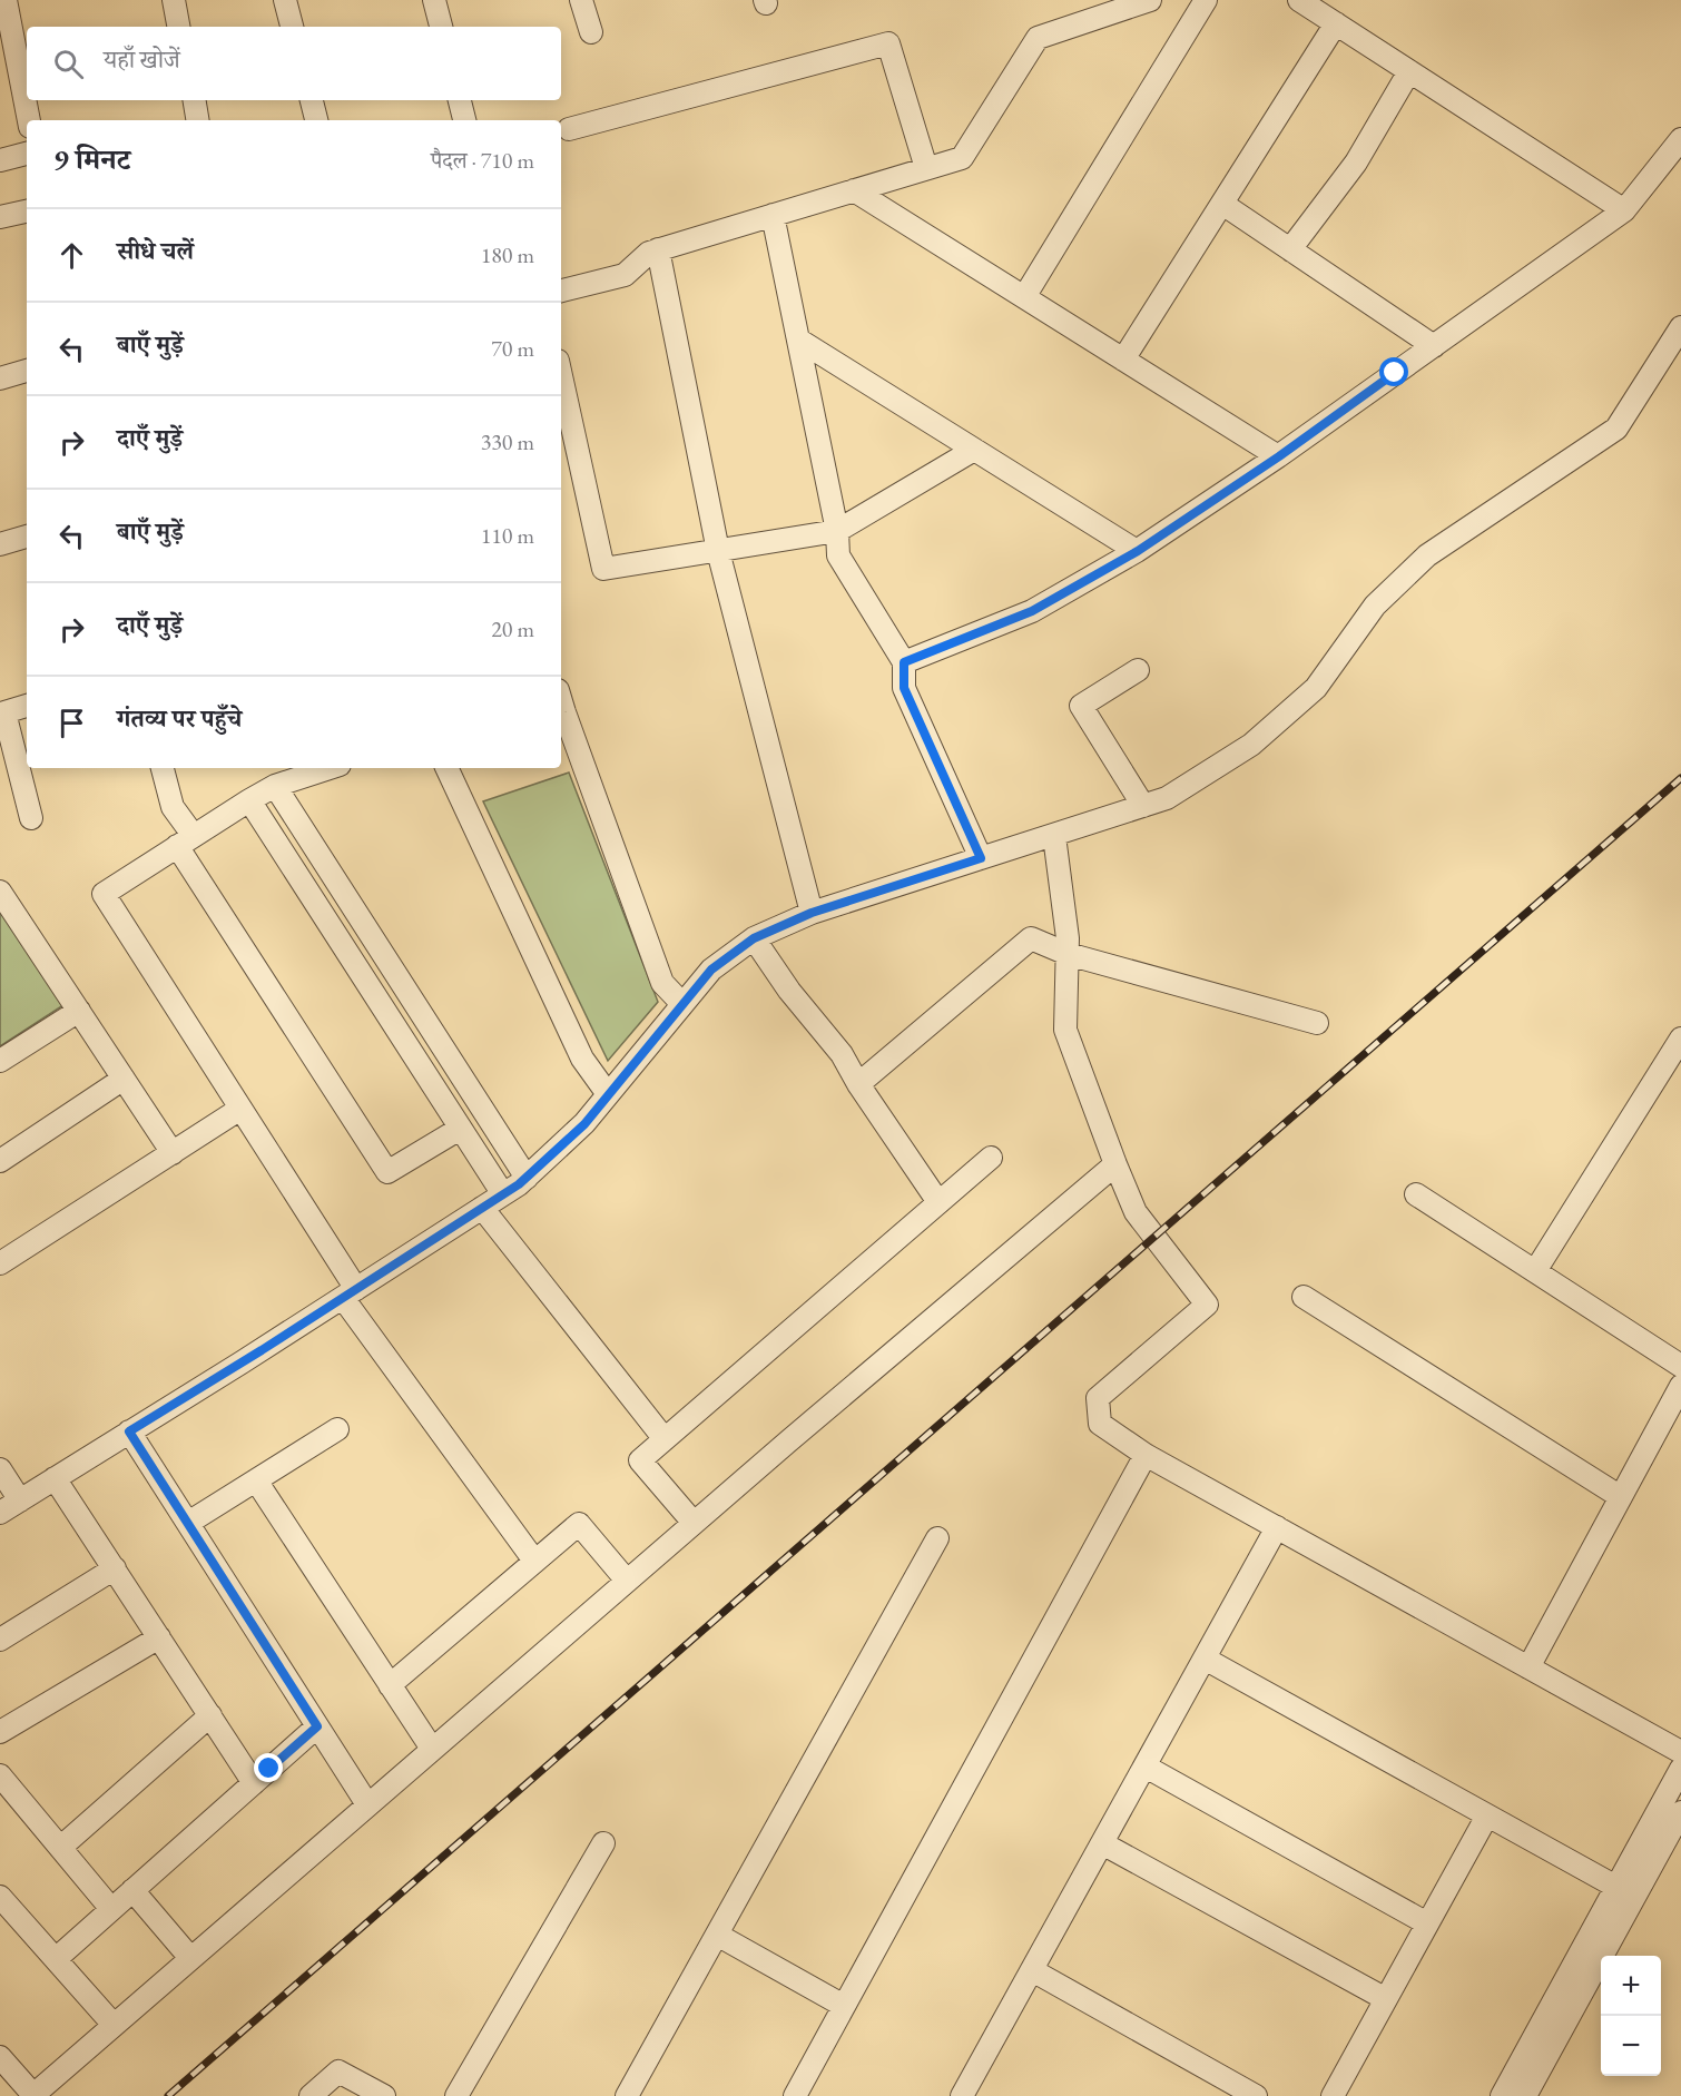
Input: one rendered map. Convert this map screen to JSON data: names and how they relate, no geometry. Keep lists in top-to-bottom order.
{
  "page": {
    "search": "यहाँ खोजें",
    "heading": ["9 मिनट", "पैदल · 710 m"],
    "list": [
      ["सीधे चलें", "180 m"],
      ["बाएँ मुड़ें", "70 m"],
      ["दाएँ मुड़ें", "330 m"],
      ["बाएँ मुड़ें", "110 m"],
      ["दाएँ मुड़ें", "20 m"],
      "गंतव्य पर पहुँचे"
    ],
    "map_buttons": ["+", "−"]
  }
}
